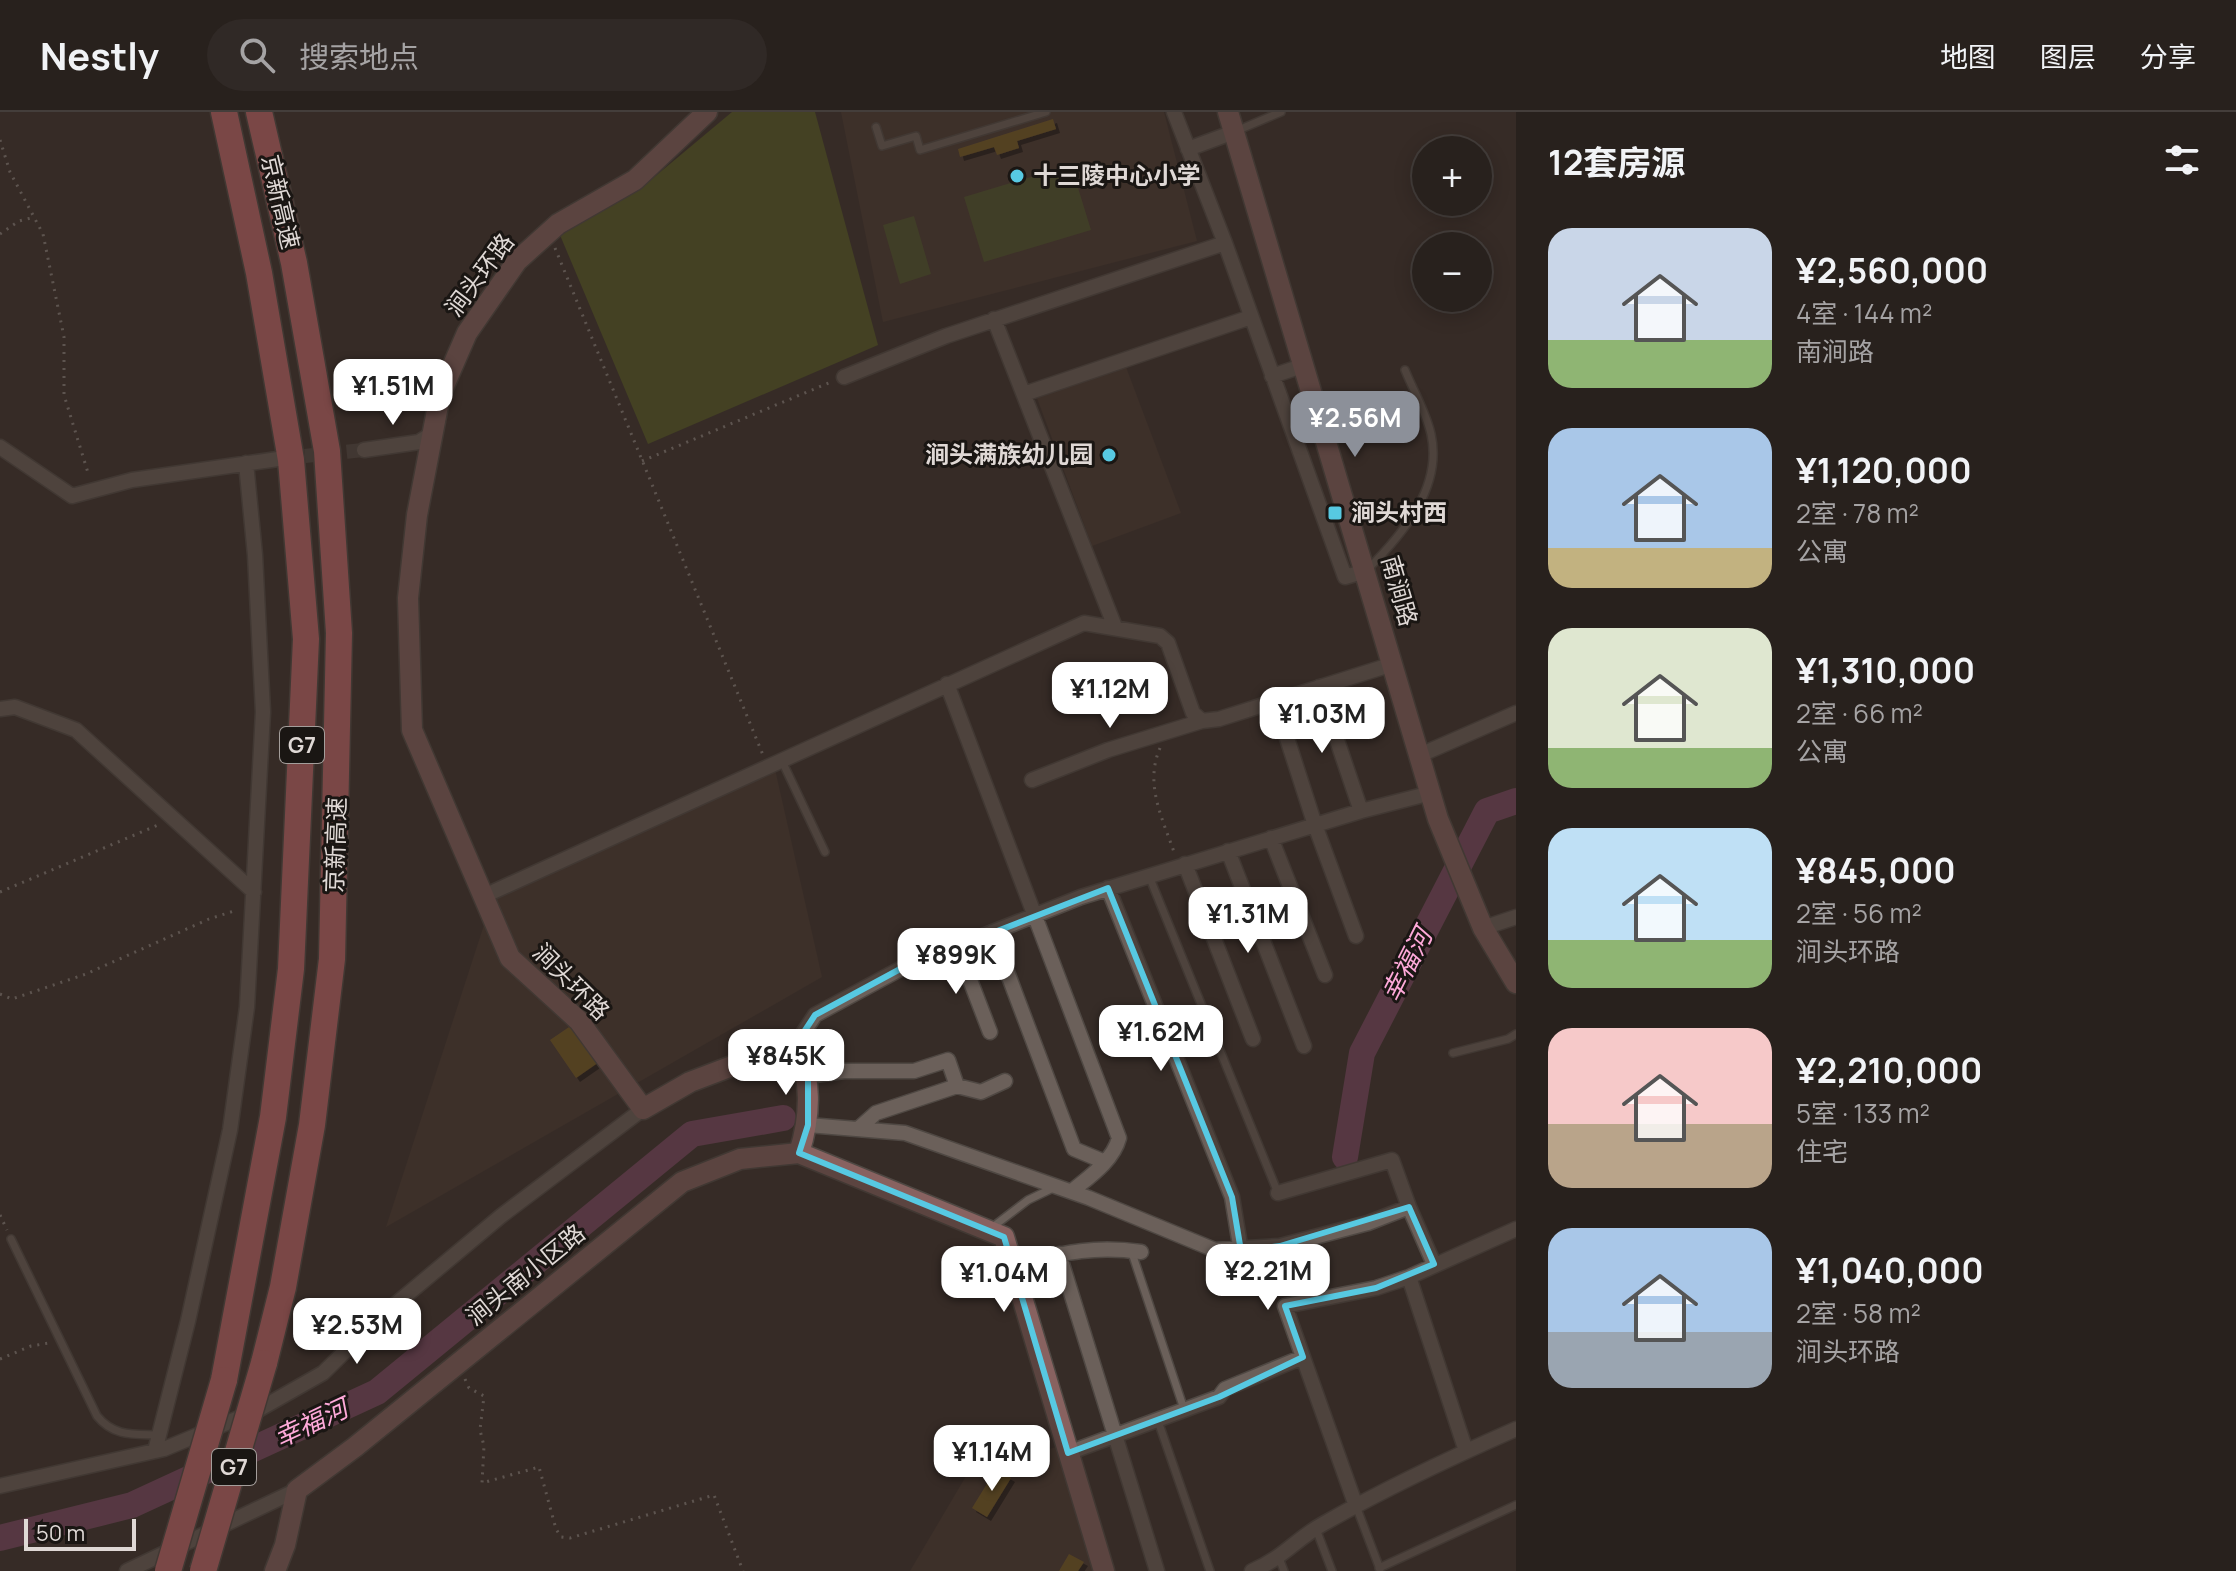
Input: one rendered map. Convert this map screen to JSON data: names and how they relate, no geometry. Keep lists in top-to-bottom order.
{
  "streets": {
    "highway": ["京新高速", "G7"],
    "street": ["涧头环路", "南涧路", "涧头南小区路"]
  },
  "water": ["幸福河"],
  "places": {
    "other": ["十三陵中心小学", "涧头满族幼儿园"],
    "transit": ["涧头村西"]
  },
  "scale_bar": "50 m",
  "page": {
    "header": "Nestly",
    "search": "搜索地点",
    "nav": ["地图", "图层", "分享"],
    "heading": "12套房源",
    "map_buttons": ["+", "−"],
    "list": [
      {
        "name": "¥2,560,000",
        "note": "4室 · 144 m² · 南涧路"
      },
      {
        "name": "¥1,120,000",
        "note": "2室 · 78 m² · 公寓"
      },
      {
        "name": "¥1,310,000",
        "note": "2室 · 66 m² · 公寓"
      },
      {
        "name": "¥845,000",
        "note": "2室 · 56 m² · 涧头环路"
      },
      {
        "name": "¥2,210,000",
        "note": "5室 · 133 m² · 住宅"
      },
      {
        "name": "¥1,040,000",
        "note": "2室 · 58 m² · 涧头环路"
      }
    ],
    "price": [
      "¥1.51M",
      "¥2.56M",
      "¥1.12M",
      "¥1.03M",
      "¥1.31M",
      "¥899K",
      "¥1.62M",
      "¥845K",
      "¥2.21M",
      "¥1.04M",
      "¥2.53M",
      "¥1.14M"
    ],
    "scale": "50 m"
  }
}
